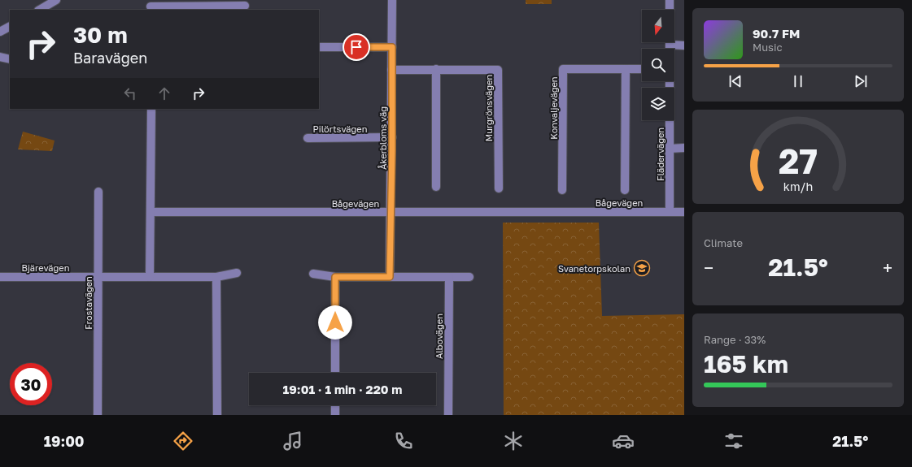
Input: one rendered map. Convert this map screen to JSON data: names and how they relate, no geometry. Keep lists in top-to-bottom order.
{
  "streets": {
    "street": [
      "Murgrönsvägen",
      "Konvaljevägen",
      "Pilörtsvägen",
      "Åkerbloms väg",
      "Flädervägen",
      "Bågevägen",
      "Bjärevägen",
      "Frostavägen",
      "Albovägen"
    ]
  },
  "crossings": [
    ["Murgrönsvägen", "Åkerbloms väg"],
    ["Pilörtsvägen", "Åkerbloms väg"],
    ["Åkerbloms väg", "Bågevägen"],
    ["Flädervägen", "Bågevägen"],
    ["Bjärevägen", "Frostavägen"]
  ],
  "places": {
    "school or university": ["Svanetorpskolan"]
  },
  "north": "bottom",
  "page": {
    "turn": ["30 m", "Baravägen"],
    "song": ["90.7 FM", "Music"],
    "tile": [
      "Climate",
      ["Range · 33%", "165 km"]
    ],
    "heat": ["−", "21.5°", "+"],
    "limit": "30",
    "trip": "19:01 · 1 min · 220 m",
    "tabs": ["19:00", "21.5°"],
    "gauge": ["27", "km/h"]
  }
}
